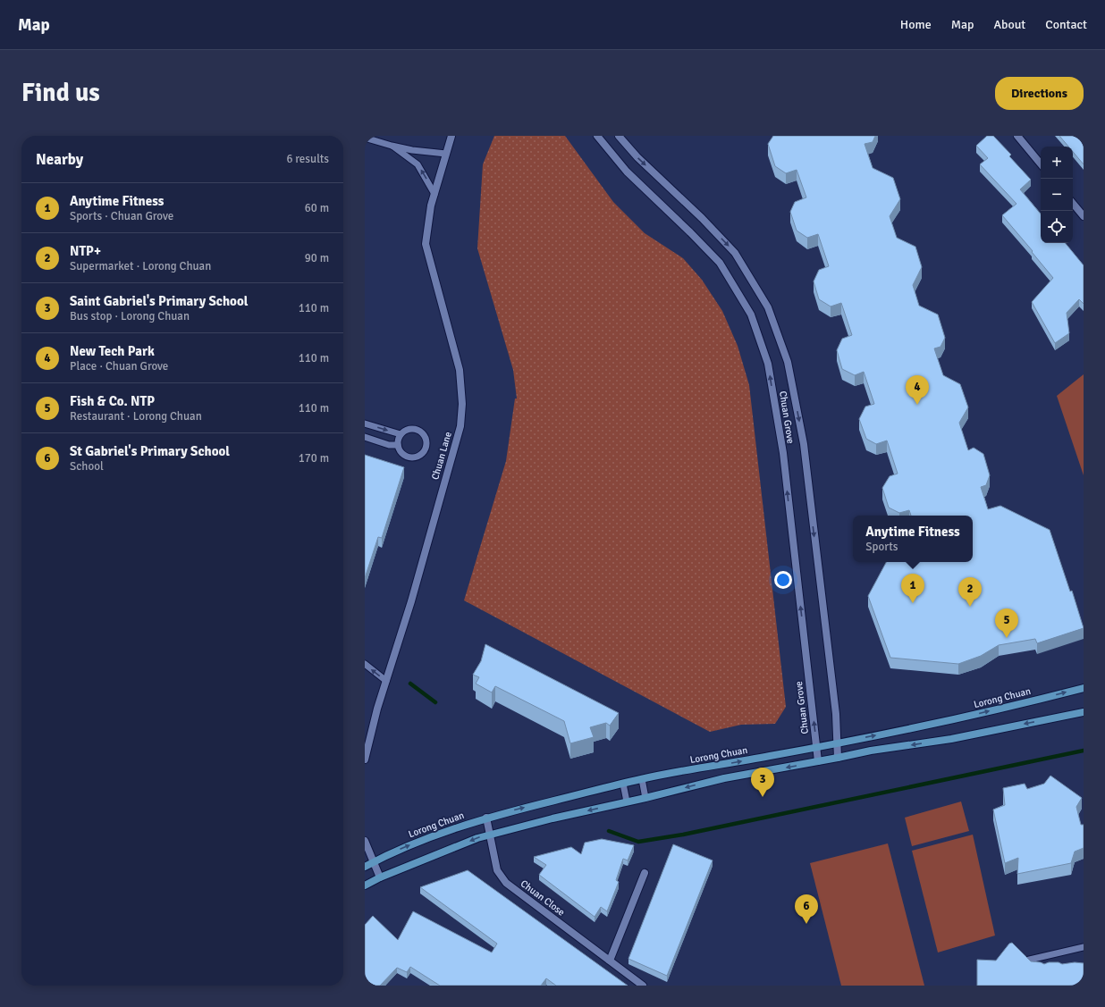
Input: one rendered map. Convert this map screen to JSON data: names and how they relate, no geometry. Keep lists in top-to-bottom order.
{
  "streets": {
    "main road": ["Lorong Chuan"],
    "street": ["Chuan Grove", "Chuan Lane", "Chuan Close"]
  },
  "crossings": [
    ["Chuan Grove", "Lorong Chuan"],
    ["Lorong Chuan", "Chuan Close"]
  ],
  "page": {
    "header": "Map",
    "nav": [
      "Home",
      "Map",
      "About",
      "Contact"
    ],
    "buttons": "Directions",
    "title": "Find us",
    "heading": ["Nearby", "6 results"],
    "map_buttons": ["+", "−"],
    "list": [
      {
        "mark": "1",
        "name": "Anytime Fitness",
        "note": "Sports · Chuan Grove",
        "value": "60 m"
      },
      {
        "mark": "2",
        "name": "NTP+",
        "note": "Supermarket · Lorong Chuan",
        "value": "90 m"
      },
      {
        "mark": "3",
        "name": "Saint Gabriel's Primary School",
        "note": "Bus stop · Lorong Chuan",
        "value": "110 m"
      },
      {
        "mark": "4",
        "name": "New Tech Park",
        "note": "Place · Chuan Grove",
        "value": "110 m"
      },
      {
        "mark": "5",
        "name": "Fish & Co. NTP",
        "note": "Restaurant · Lorong Chuan",
        "value": "110 m"
      },
      {
        "mark": "6",
        "name": "St Gabriel's Primary School",
        "note": "School",
        "value": "170 m"
      }
    ],
    "pins": [
      "4",
      "1",
      "2",
      "5",
      "3",
      "6"
    ],
    "popup": ["Anytime Fitness", "Sports"]
  }
}
